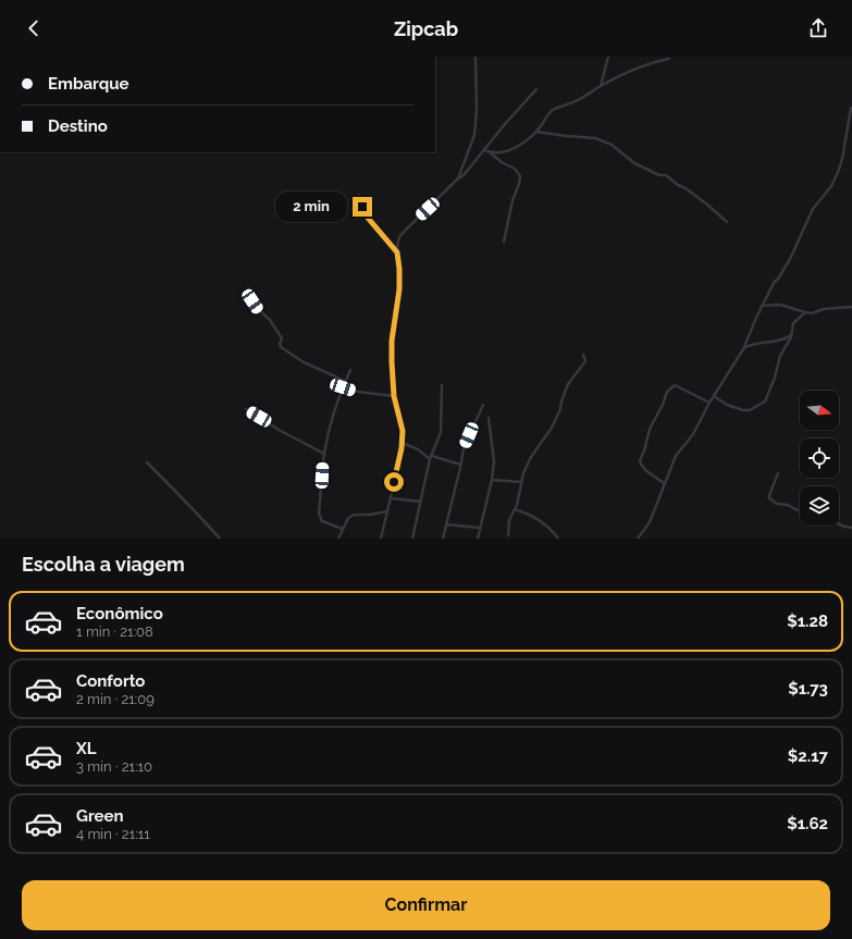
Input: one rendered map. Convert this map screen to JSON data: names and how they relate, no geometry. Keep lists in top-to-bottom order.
{
  "north": "right",
  "page": {
    "header": "Zipcab",
    "banner": ["Embarque", "Destino"],
    "bubble": "2 min",
    "heading": "Escolha a viagem",
    "list": [
      {
        "name": "Econômico",
        "note": "1 min · 21:08",
        "value": "$1.28"
      },
      {
        "name": "Conforto",
        "note": "2 min · 21:09",
        "value": "$1.73"
      },
      {
        "name": "XL",
        "note": "3 min · 21:10",
        "value": "$2.17"
      },
      {
        "name": "Green",
        "note": "4 min · 21:11",
        "value": "$1.62"
      }
    ],
    "buttons": "Confirmar"
  }
}
